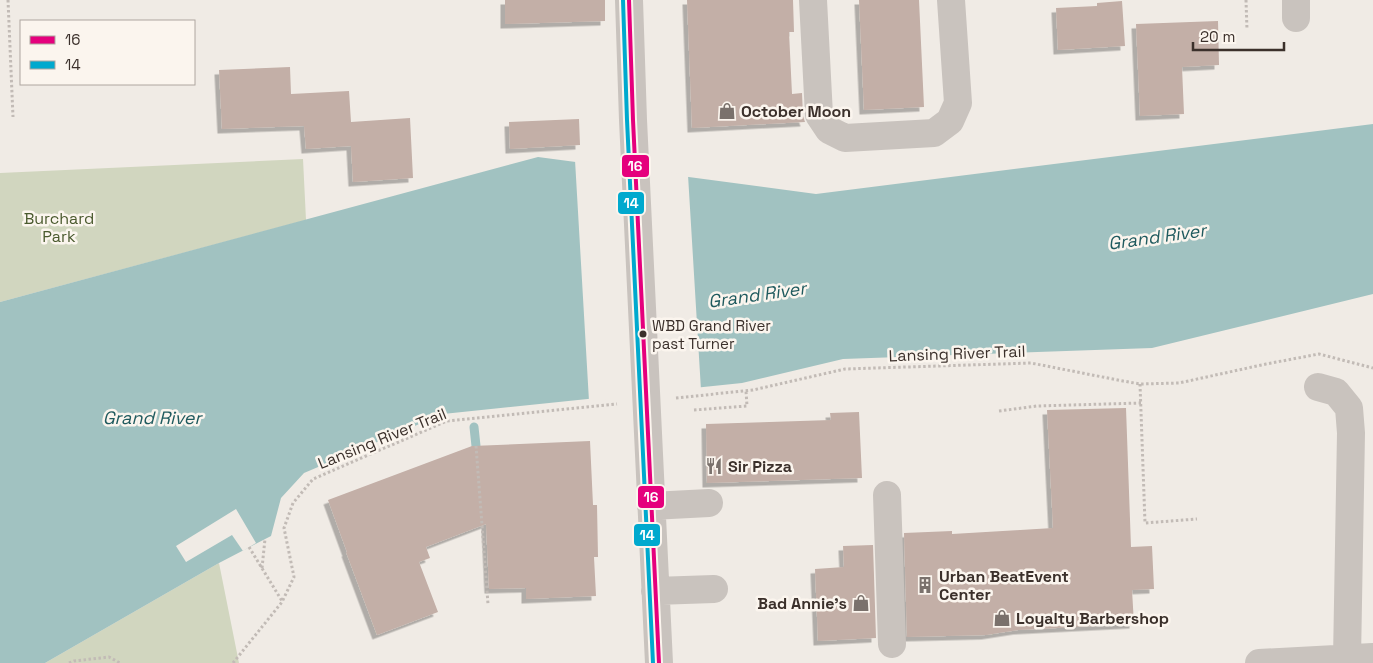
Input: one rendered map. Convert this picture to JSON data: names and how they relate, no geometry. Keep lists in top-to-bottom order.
{
  "streets": {
    "path": ["Lansing River Trail"]
  },
  "water": ["Grand River"],
  "parks": ["Burchard Park"],
  "places": {
    "shop": ["October Moon", "Bad Annie’s", "Loyalty Barbershop"],
    "other": ["WBD Grand River past Turner"],
    "restaurant": ["Sir Pizza"],
    "building": ["Urban BeatEvent Center"]
  },
  "lines": ["transit line 16", "transit line 14"],
  "legend": ["16", "14"],
  "scale_bar": "20 m"
}
